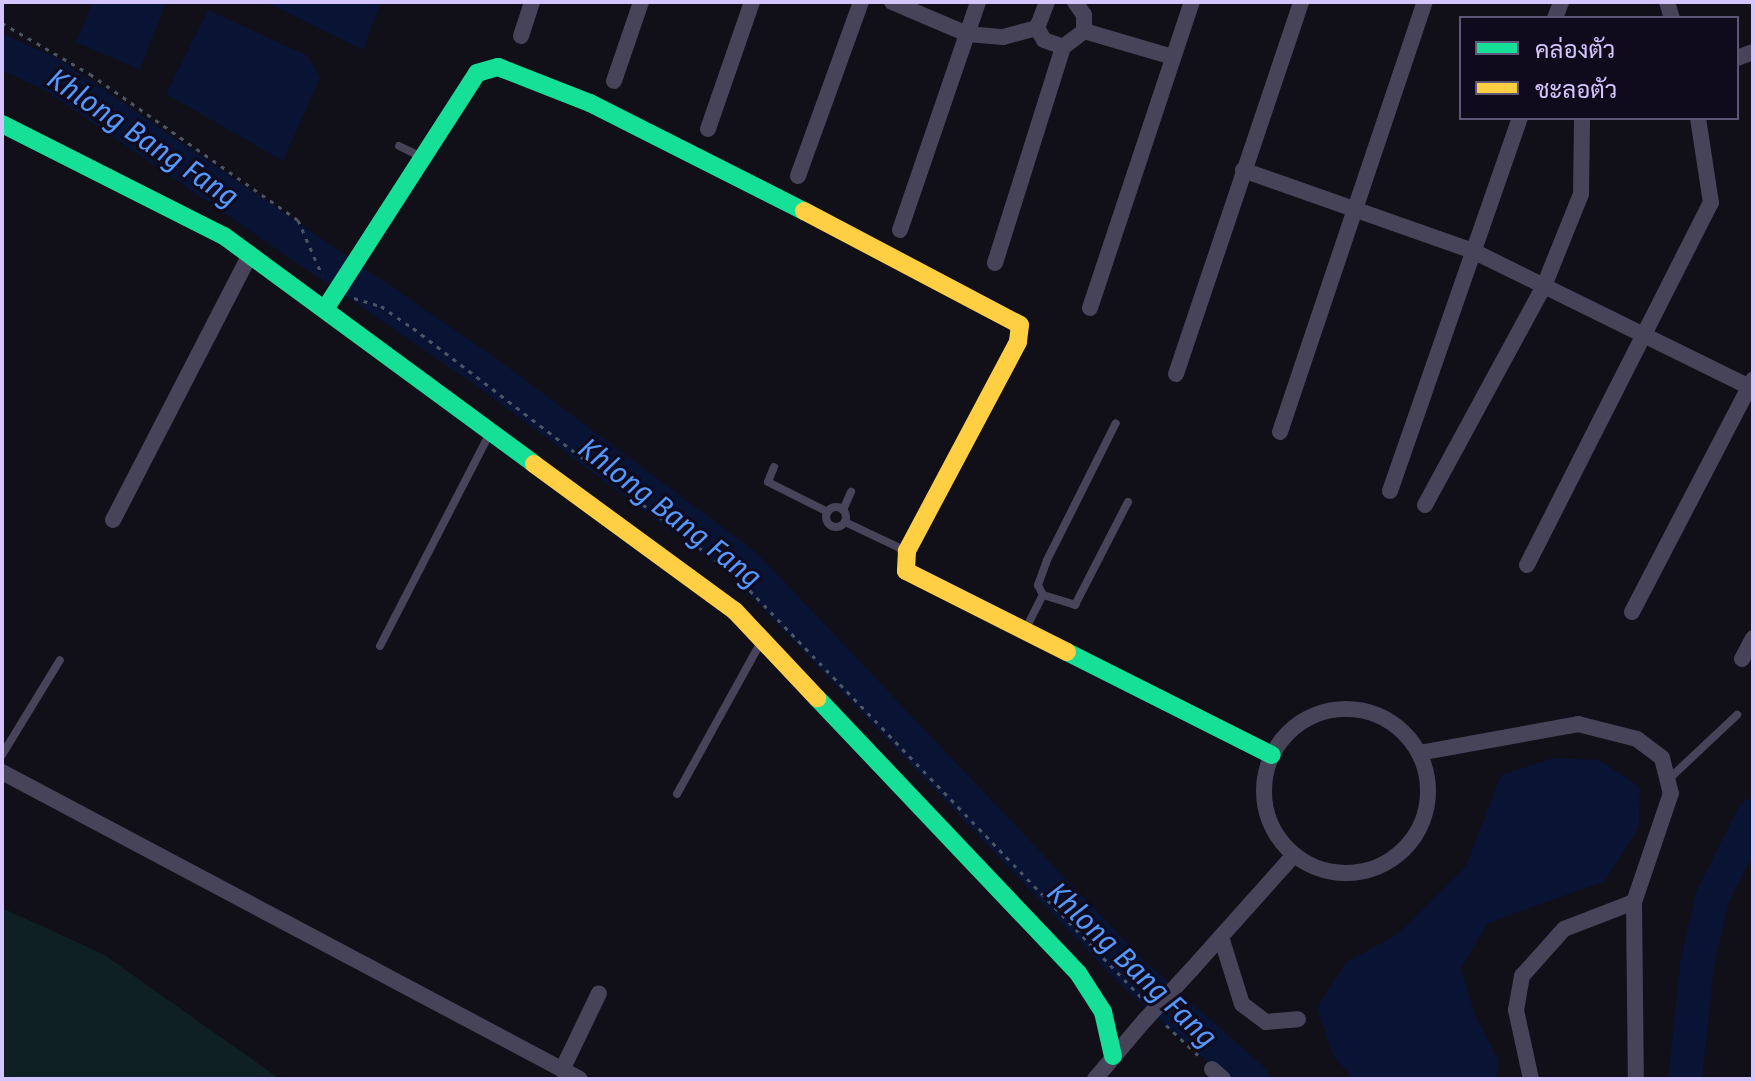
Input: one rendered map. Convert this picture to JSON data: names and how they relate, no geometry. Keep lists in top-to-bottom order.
{
  "water": ["Khlong Bang Fang"],
  "legend": ["คล่องตัว", "ชะลอตัว"]
}
